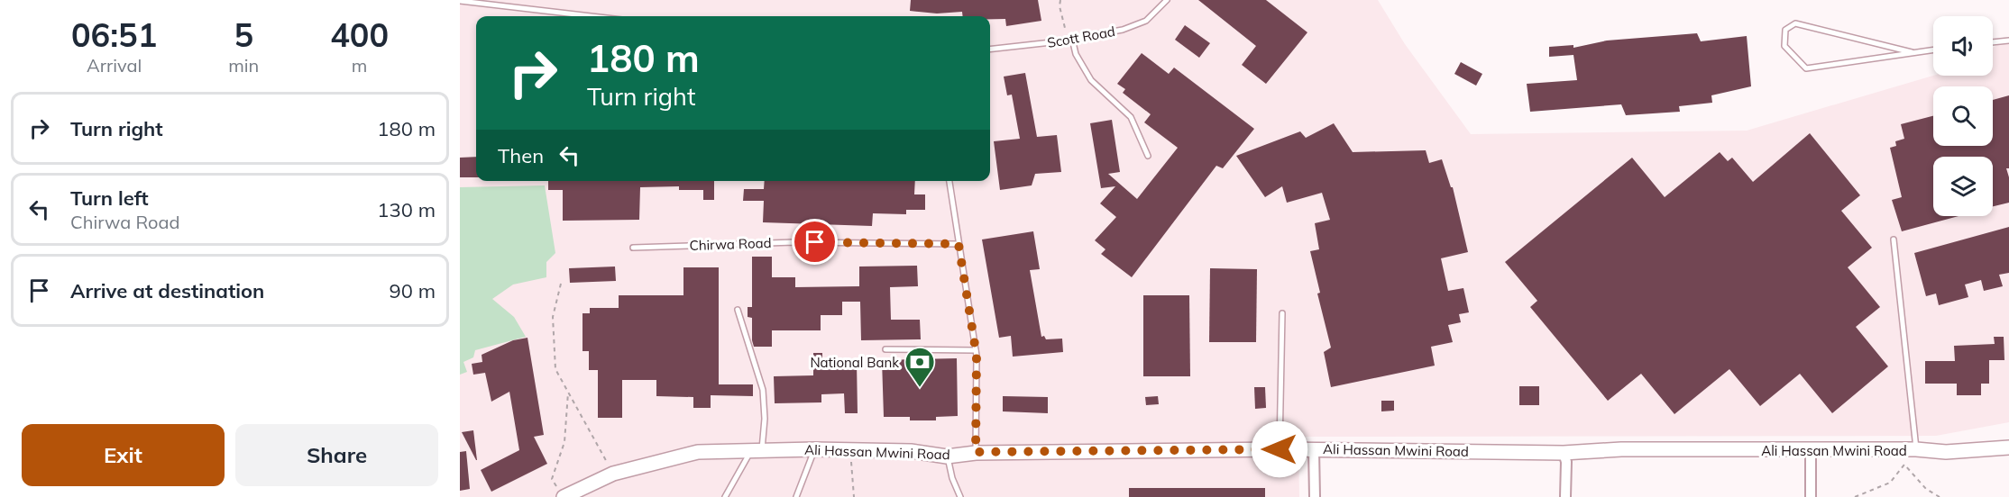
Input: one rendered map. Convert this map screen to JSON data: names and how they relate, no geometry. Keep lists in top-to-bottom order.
{
  "streets": {
    "main road": ["Ali Hassan Mwini Road"],
    "lane": ["Scott Road", "Chirwa Road"]
  },
  "places": {
    "bank": ["National Bank"]
  },
  "page": {
    "eta": [
      "06:51",
      "Arrival",
      "5",
      "min",
      "400",
      "m"
    ],
    "turn": ["180 m", "Turn right"],
    "list": [
      {
        "name": "Turn right",
        "value": "180 m"
      },
      {
        "name": "Turn left",
        "note": "Chirwa Road",
        "value": "130 m"
      },
      {
        "name": "Arrive at destination",
        "value": "90 m"
      }
    ],
    "then": "Then",
    "buttons": ["Exit", "Share"]
  }
}
